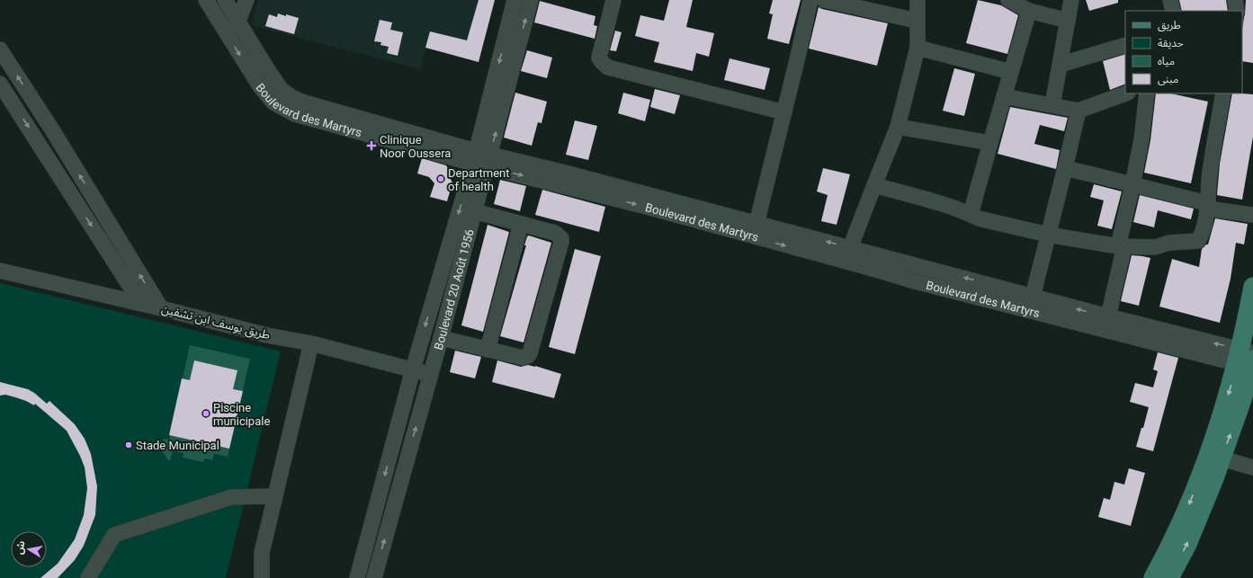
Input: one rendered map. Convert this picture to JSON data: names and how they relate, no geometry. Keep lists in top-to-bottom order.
{
  "streets": {
    "street": ["Boulevard des Martyrs", "Boulevard 20 Août 1956", "طريق يوسف ابن تشفين"]
  },
  "crossings": [
    ["Boulevard des Martyrs", "Boulevard 20 Août 1956"],
    ["Boulevard 20 Août 1956", "طريق يوسف ابن تشفين"]
  ],
  "places": {
    "health": ["Clinique Noor Oussera"],
    "other": ["Department of health", "Piscine municipale", "Stade Municipal"]
  },
  "legend": [
    "طريق",
    "حديقة",
    "مياه",
    "مبنى"
  ],
  "north": "left"
}
